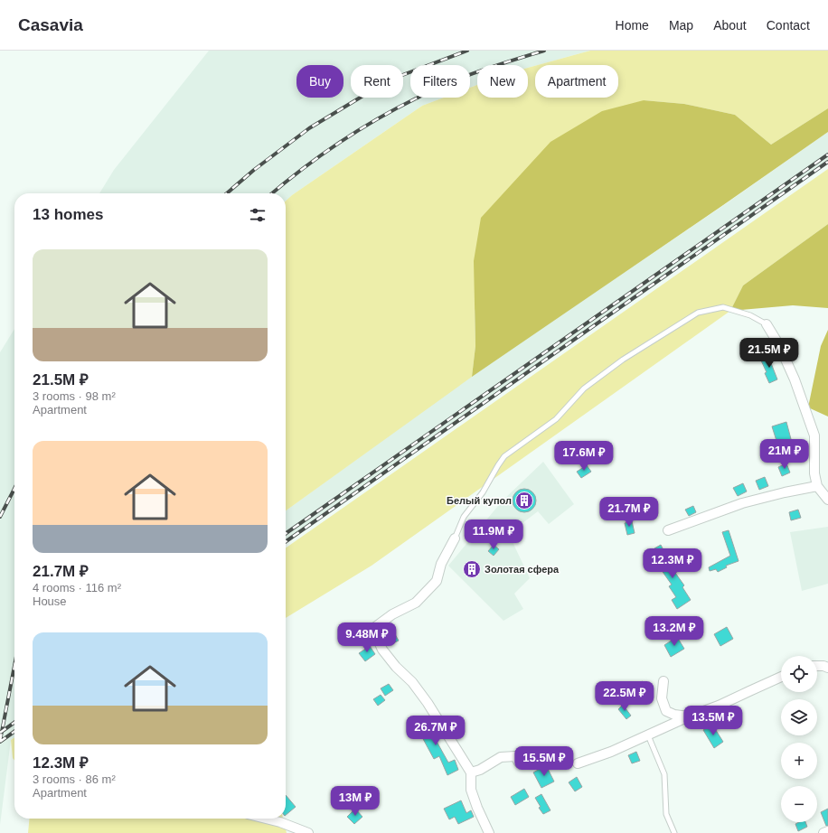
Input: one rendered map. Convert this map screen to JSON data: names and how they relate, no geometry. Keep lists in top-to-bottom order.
{
  "places": {
    "building": ["Белый купол", "Золотая сфера"]
  },
  "page": {
    "header": "Casavia",
    "nav": [
      "Home",
      "Map",
      "About",
      "Contact"
    ],
    "chip": [
      "Buy",
      "Rent",
      "Filters",
      "New",
      "Apartment"
    ],
    "heading": "13 homes",
    "list": [
      {
        "name": "21.5M ₽",
        "note": "3 rooms · 98 m² · Apartment"
      },
      {
        "name": "21.7M ₽",
        "note": "4 rooms · 116 m² · House"
      },
      {
        "name": "12.3M ₽",
        "note": "3 rooms · 86 m² · Apartment"
      }
    ],
    "price": [
      "21.5M ₽",
      "21M ₽",
      "17.6M ₽",
      "21.7M ₽",
      "11.9M ₽",
      "12.3M ₽",
      "13.2M ₽",
      "9.48M ₽",
      "22.5M ₽",
      "13.5M ₽",
      "26.7M ₽",
      "15.5M ₽",
      "13M ₽"
    ],
    "map_buttons": ["+", "−"]
  }
}
